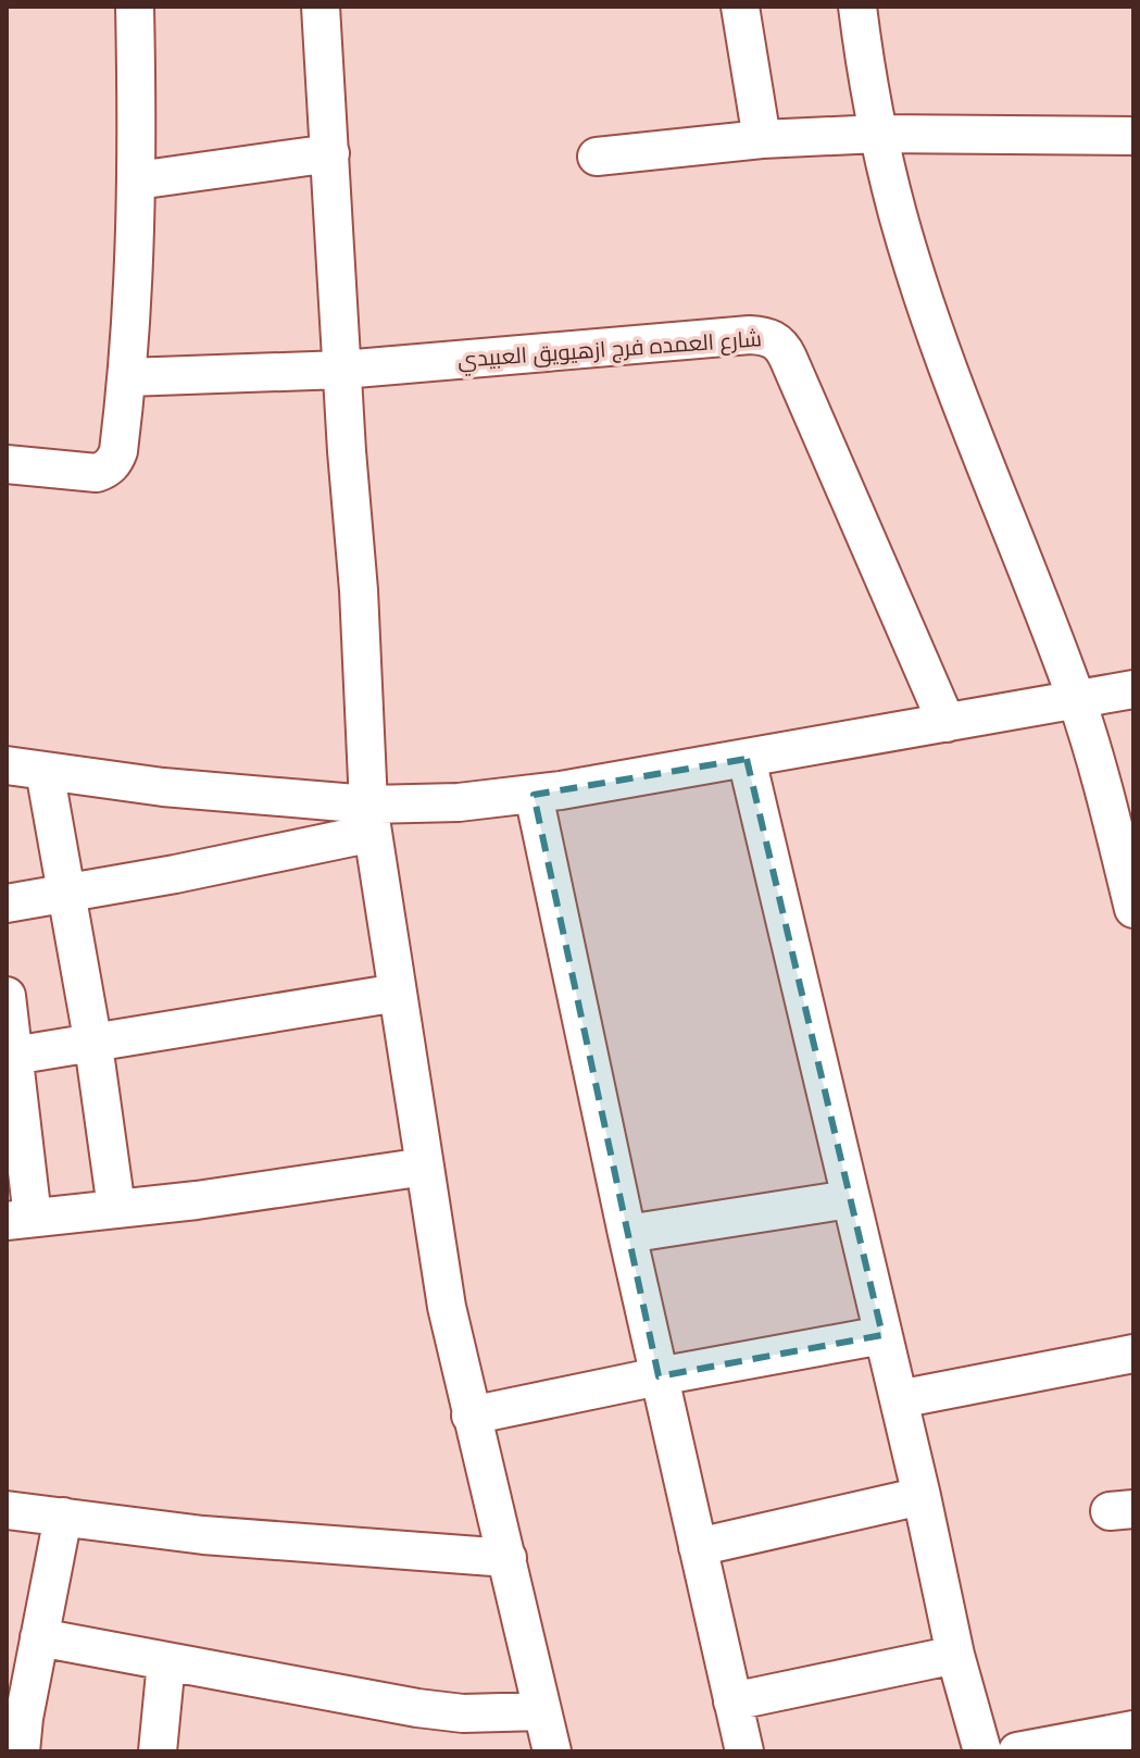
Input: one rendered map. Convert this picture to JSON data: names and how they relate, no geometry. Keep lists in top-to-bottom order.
{
  "streets": {
    "street": ["شارع العمده فرج ازهيويق العبيدي"]
  }
}
